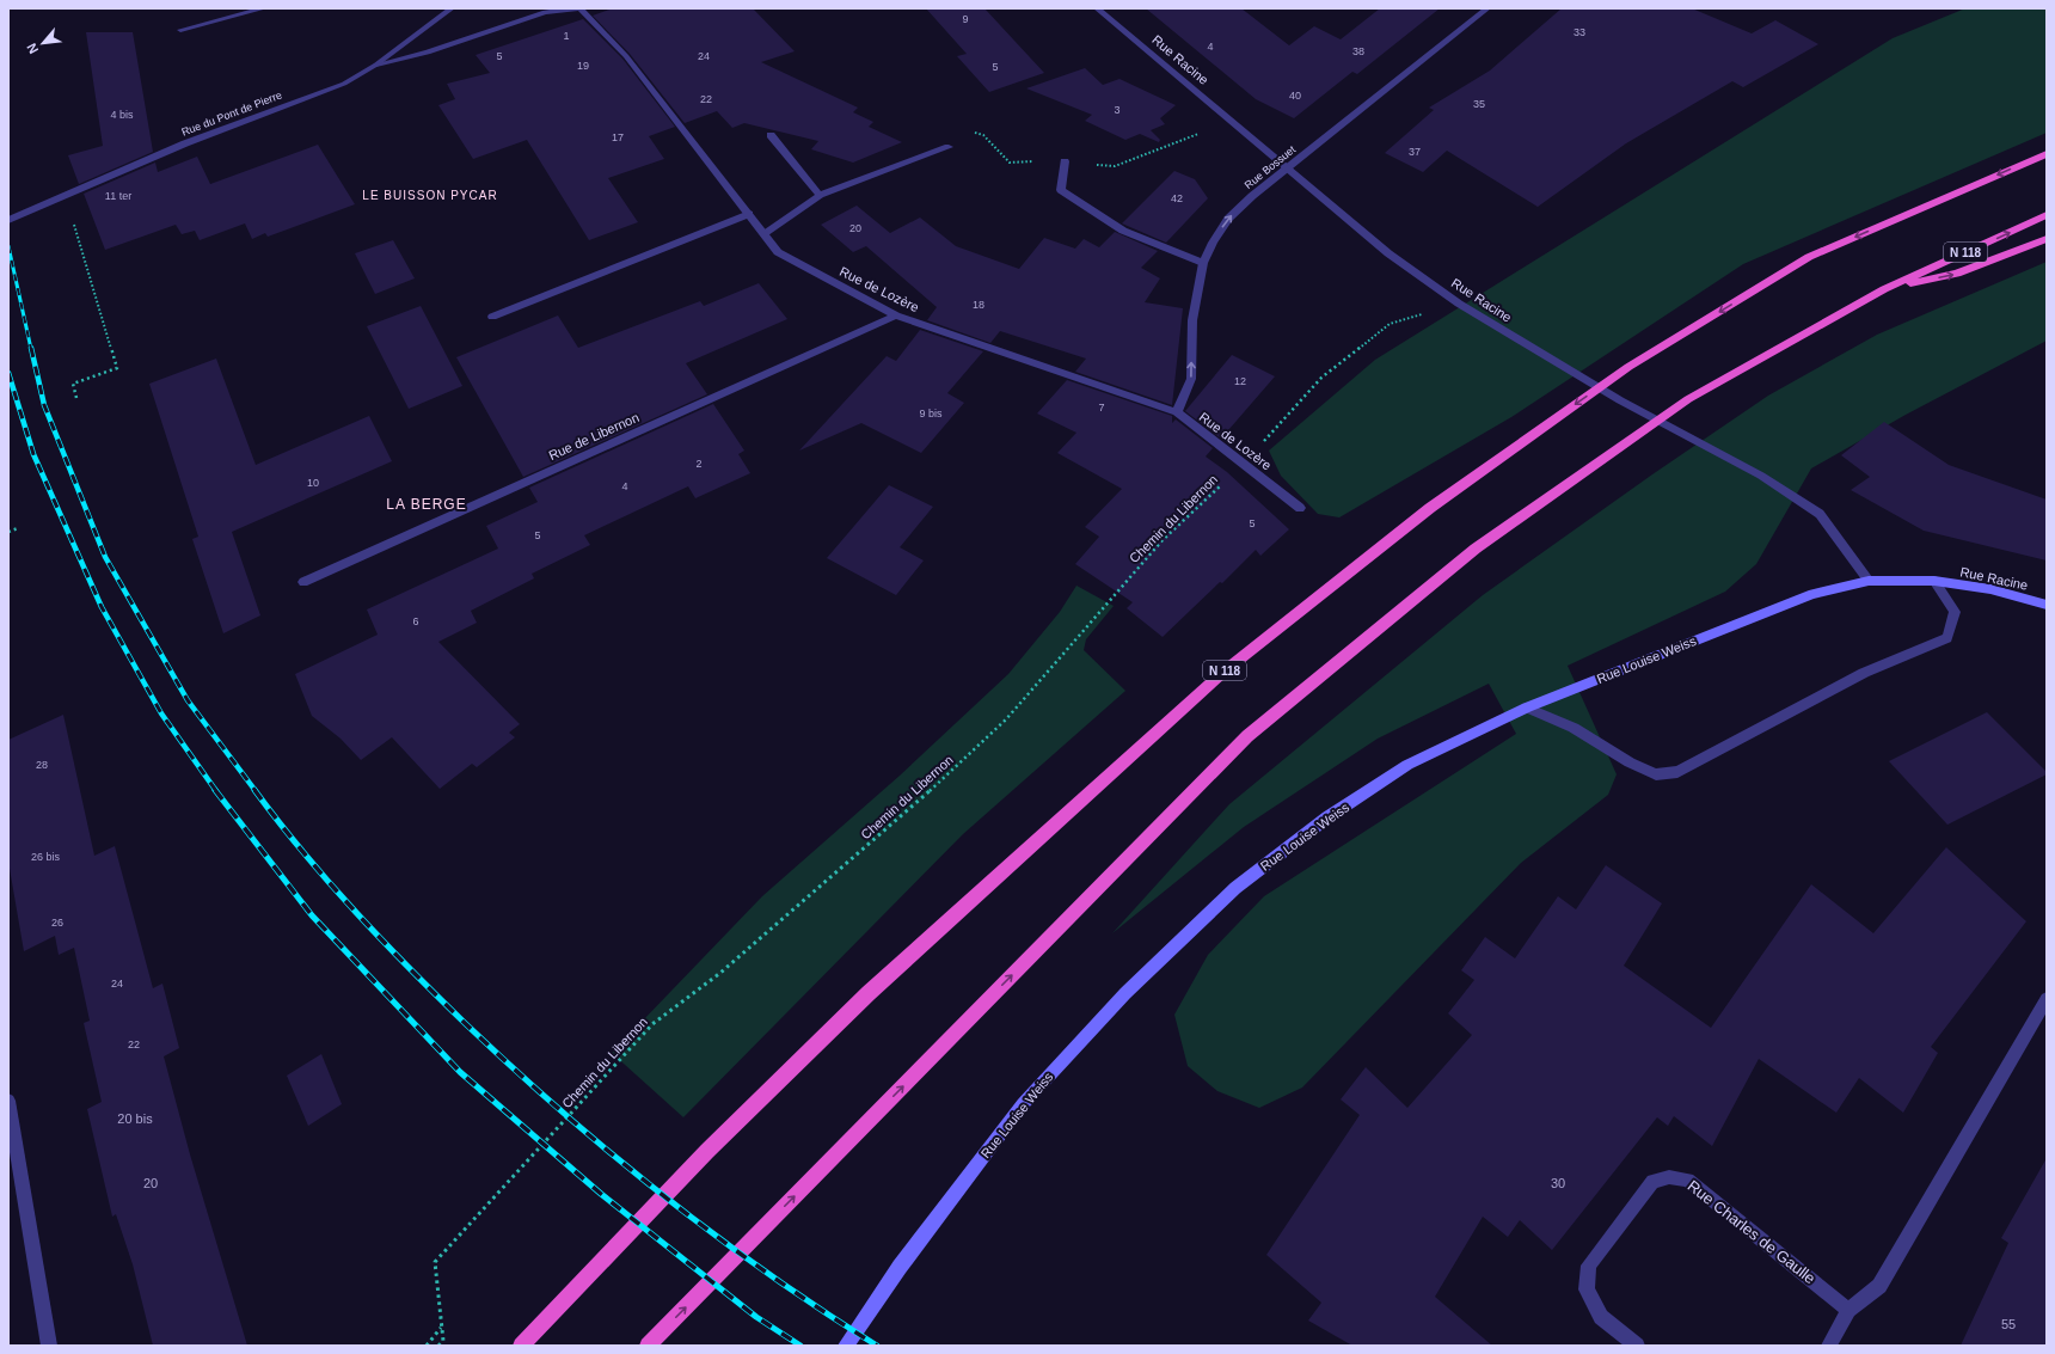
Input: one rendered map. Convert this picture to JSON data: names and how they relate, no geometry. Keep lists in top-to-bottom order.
{
  "streets": {
    "highway": ["N 118"],
    "main road": ["Rue Racine", "Rue Louise Weiss"],
    "street": [
      "Rue du Pont de Pierre",
      "Rue Bossuet",
      "Rue de Lozère",
      "Rue de Libernon",
      "Rue Charles de Gaulle"
    ],
    "path": ["Chemin du Libernon"]
  },
  "crossings": [
    ["Rue Racine", "Rue Bossuet"],
    ["Rue Racine", "Chemin du Libernon"],
    ["Rue Racine", "Rue Louise Weiss"],
    ["Rue Bossuet", "Rue de Lozère"],
    ["Rue de Lozère", "Rue de Libernon"],
    ["Rue de Lozère", "Chemin du Libernon"]
  ],
  "one_way": ["Rue Bossuet"],
  "districts": ["LE BUISSON PYCAR", "LA BERGE"],
  "house_numbers": [
    "9",
    "33",
    "1",
    "4",
    "38",
    "5",
    "24",
    "19",
    "5",
    "40",
    "22",
    "35",
    "3",
    "4 bis",
    "17",
    "37",
    "11 ter",
    "42",
    "20",
    "18",
    "12",
    "7",
    "9 bis",
    "2",
    "10",
    "4",
    "5",
    "5",
    "6",
    "28",
    "26 bis",
    "26",
    "24",
    "22",
    "20 bis",
    "20",
    "30",
    "55"
  ],
  "north": "bottom left"
}
